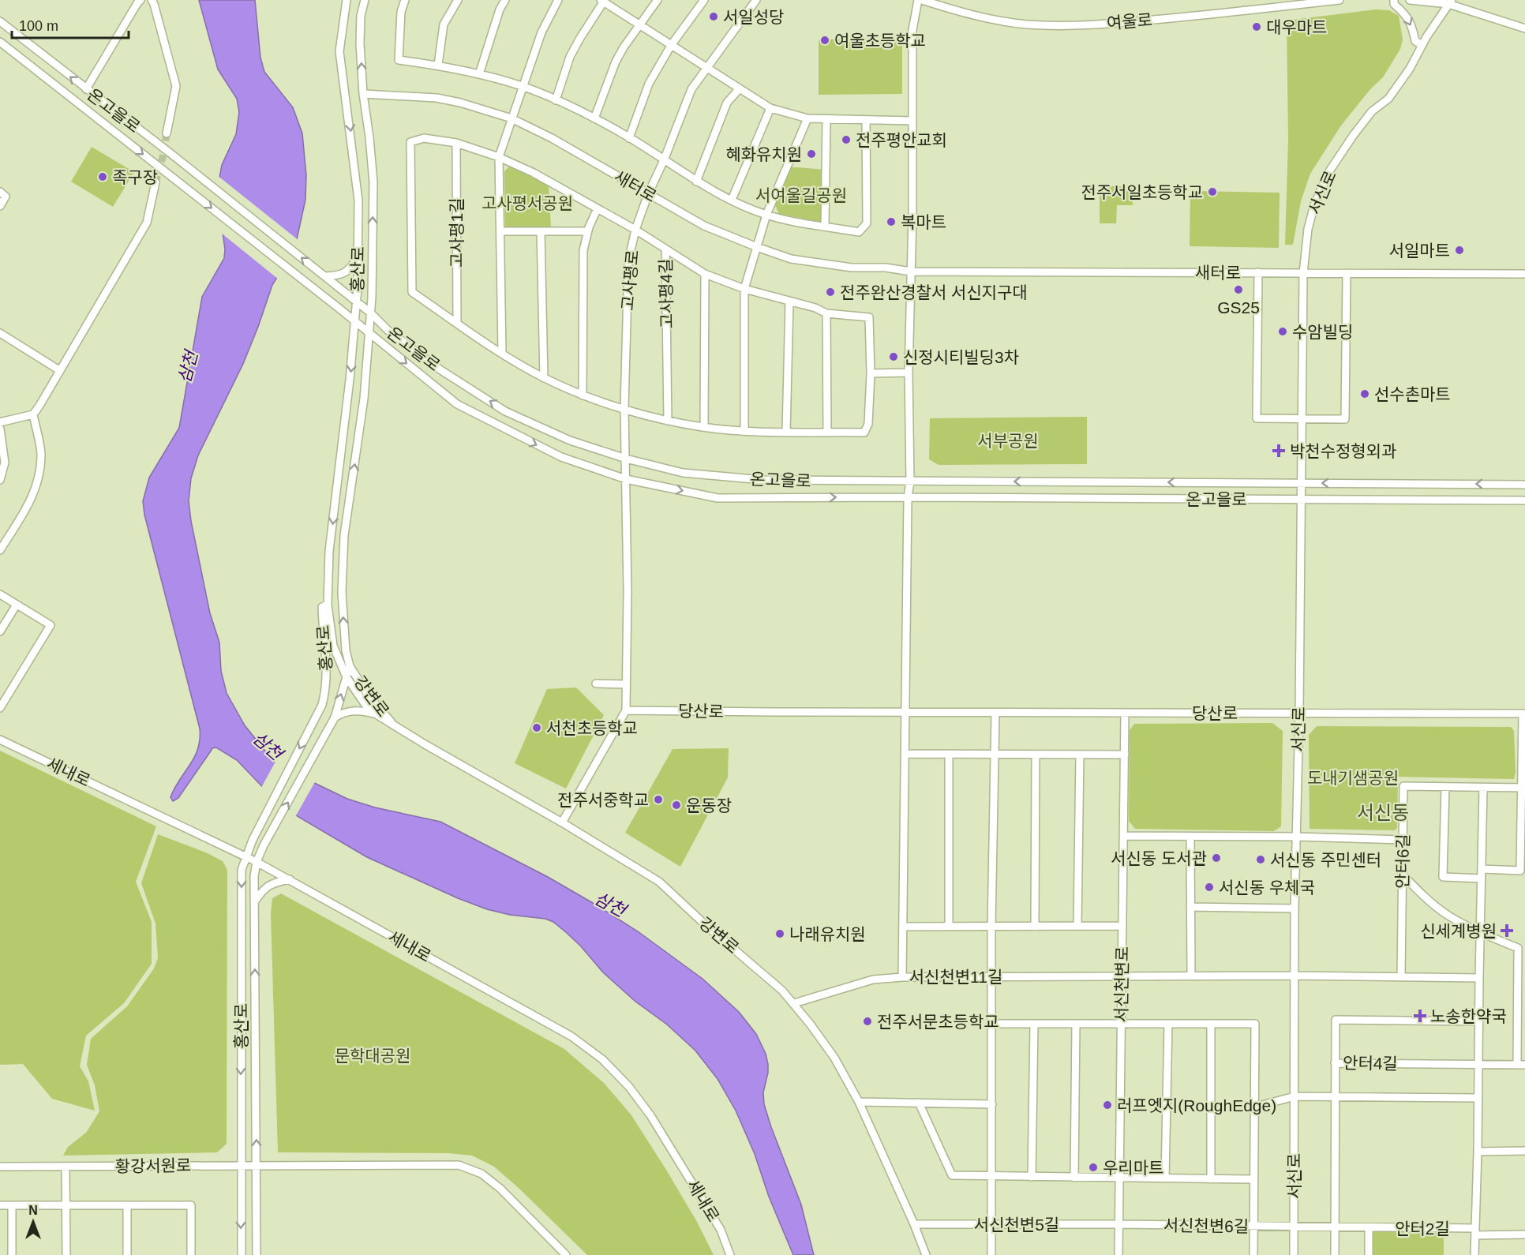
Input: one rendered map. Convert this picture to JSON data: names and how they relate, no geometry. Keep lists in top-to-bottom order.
{
  "streets": {
    "street": [
      "여울로",
      "온고을로",
      "새터로",
      "서신로",
      "고사평1길",
      "홍산로",
      "고사평로",
      "고사평4길",
      "강변로",
      "당산로",
      "세내로",
      "안터6길",
      "서신천변11길",
      "서신천변로",
      "안터4길",
      "황강서원로",
      "서신천변5길",
      "서신천변6길",
      "안터2길"
    ]
  },
  "crossings": [
    ["온고을로", "서신로"],
    ["온고을로", "홍산로"],
    ["온고을로", "고사평로"],
    ["새터로", "서신로"],
    ["새터로", "홍산로"],
    ["새터로", "고사평로"],
    ["서신로", "당산로"],
    ["서신로", "서신천변11길"],
    ["서신로", "서신천변6길"],
    ["서신로", "안터2길"],
    ["고사평1길", "고사평4길"],
    ["홍산로", "강변로"],
    ["홍산로", "세내로"],
    ["홍산로", "황강서원로"],
    ["고사평로", "고사평4길"],
    ["강변로", "서신천변11길"],
    ["강변로", "서신천변5길"],
    ["당산로", "서신천변로"],
    ["서신천변11길", "서신천변로"],
    ["서신천변로", "서신천변5길"],
    ["서신천변로", "서신천변6길"],
    ["서신천변5길", "서신천변6길"],
    ["서신천변6길", "안터2길"]
  ],
  "districts": ["서신동"],
  "water": ["삼천"],
  "parks": [
    "서여울길공원",
    "고사평서공원",
    "서부공원",
    "도내기샘공원",
    "문학대공원"
  ],
  "places": {
    "other": [
      "서일성당",
      "대우마트",
      "여울초등학교",
      "전주평안교회",
      "혜화유치원",
      "족구장",
      "전주서일초등학교",
      "복마트",
      "서일마트",
      "GS25",
      "전주완산경찰서 서신지구대",
      "수암빌딩",
      "신정시티빌딩3차",
      "선수촌마트",
      "서천초등학교",
      "전주서중학교",
      "운동장",
      "서신동 도서관",
      "서신동 주민센터",
      "서신동 우체국",
      "나래유치원",
      "전주서문초등학교",
      "러프엣지(RoughEdge)",
      "우리마트"
    ],
    "health": ["박천수정형외과", "신세계병원", "노송한약국"]
  },
  "scale_bar": "100 m",
  "north": "top"
}
